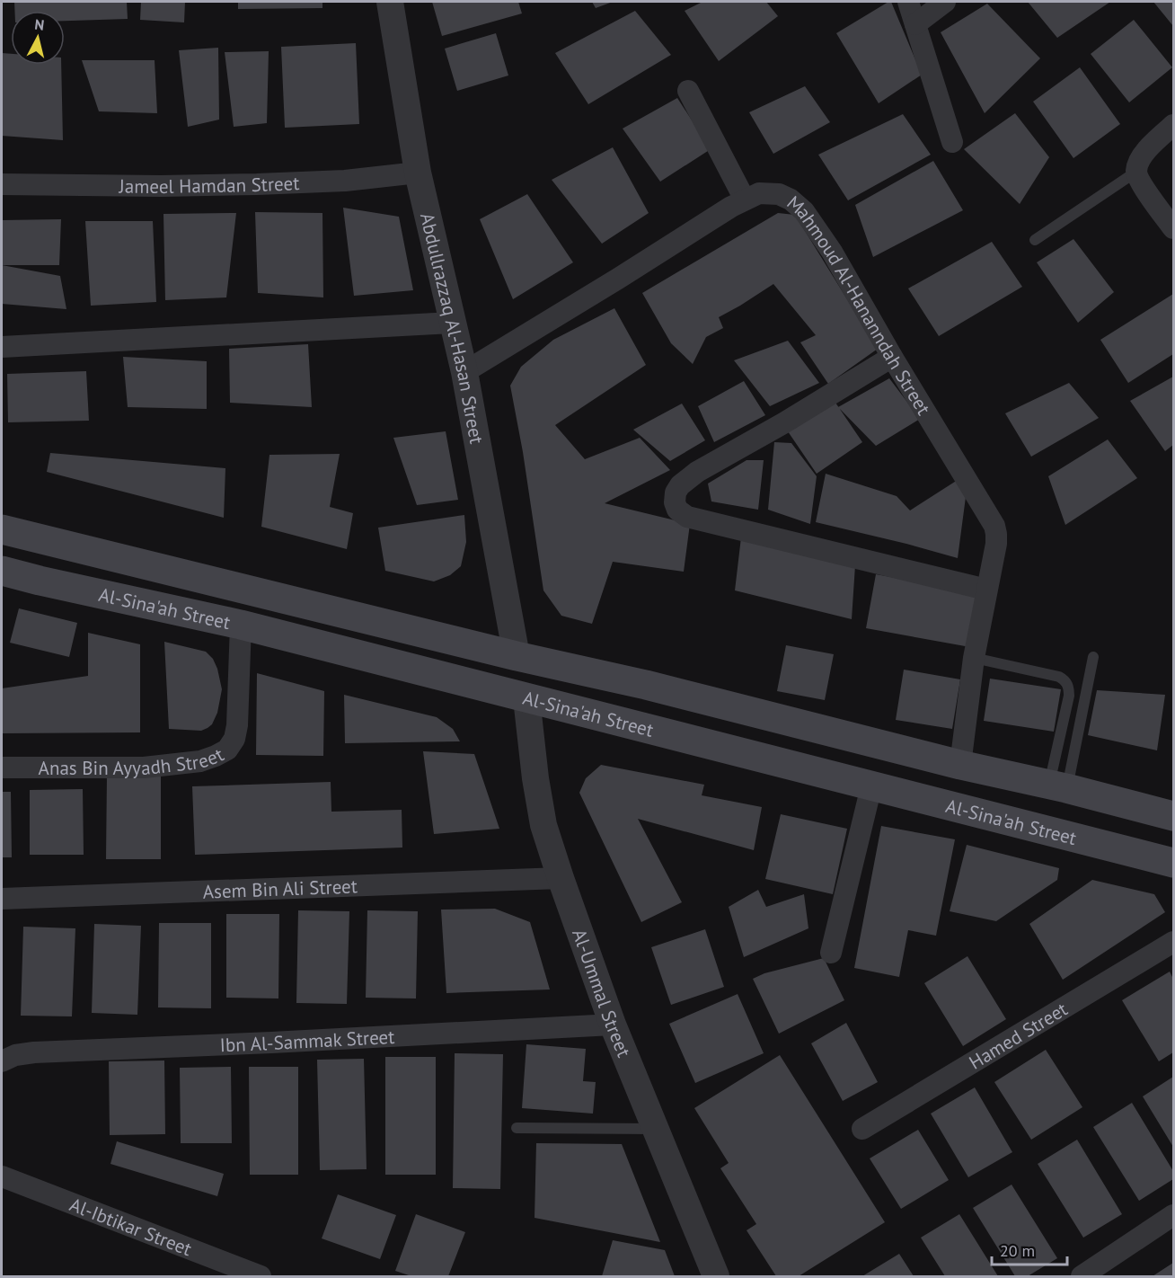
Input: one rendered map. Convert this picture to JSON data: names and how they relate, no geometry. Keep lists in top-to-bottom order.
{
  "streets": {
    "main road": ["Al-Sina'ah Street"],
    "street": [
      "Jameel Hamdan Street",
      "Mahmoud Al-Hananndah Street",
      "Abdullrazzaq Al-Hasan Street",
      "Anas Bin Ayyadh Street",
      "Asem Bin Ali Street",
      "Al-Ummal Street",
      "Hamed Street",
      "Ibn Al-Sammak Street",
      "Al-Ibtikar Street"
    ]
  },
  "crossings": [
    ["Jameel Hamdan Street", "Abdullrazzaq Al-Hasan Street"],
    ["Mahmoud Al-Hananndah Street", "Abdullrazzaq Al-Hasan Street"],
    ["Abdullrazzaq Al-Hasan Street", "Al-Sina'ah Street"],
    ["Al-Sina'ah Street", "Anas Bin Ayyadh Street"],
    ["Al-Sina'ah Street", "Al-Ummal Street"],
    ["Asem Bin Ali Street", "Al-Ummal Street"],
    ["Al-Ummal Street", "Ibn Al-Sammak Street"]
  ],
  "scale_bar": "20 m",
  "north": "top"
}
